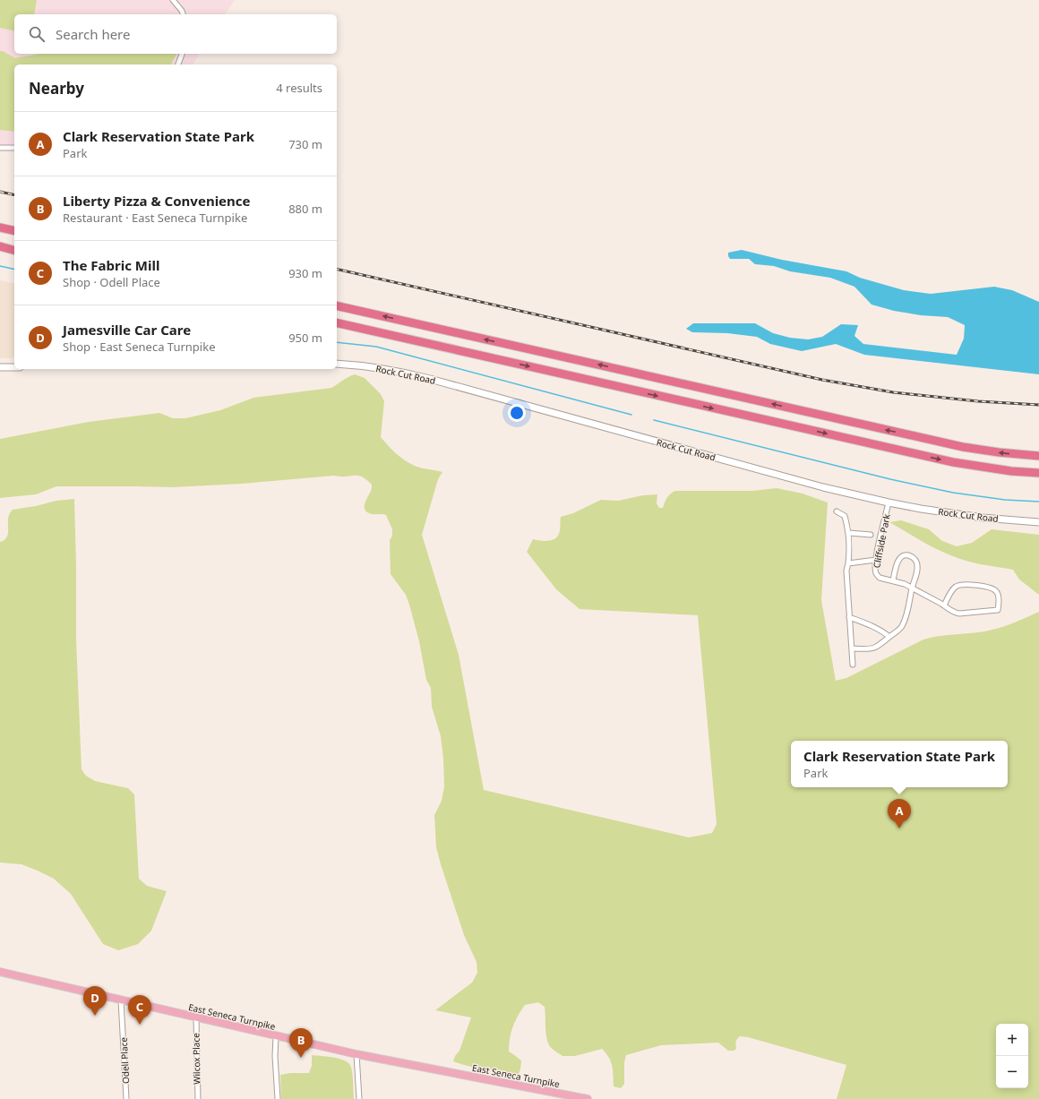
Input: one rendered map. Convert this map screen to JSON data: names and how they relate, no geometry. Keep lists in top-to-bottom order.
{
  "streets": {
    "main road": ["East Seneca Turnpike"],
    "street": [
      "Rock Cut Road",
      "Cliffside Park",
      "Wilcox Place",
      "Odell Place"
    ]
  },
  "crossings": [
    ["Rock Cut Road", "Cliffside Park"],
    ["East Seneca Turnpike", "Wilcox Place"],
    ["East Seneca Turnpike", "Odell Place"]
  ],
  "page": {
    "search": "Search here",
    "heading": ["Nearby", "4 results"],
    "list": [
      {
        "mark": "A",
        "name": "Clark Reservation State Park",
        "note": "Park",
        "value": "730 m"
      },
      {
        "mark": "B",
        "name": "Liberty Pizza & Convenience",
        "note": "Restaurant · East Seneca Turnpike",
        "value": "880 m"
      },
      {
        "mark": "C",
        "name": "The Fabric Mill",
        "note": "Shop · Odell Place",
        "value": "930 m"
      },
      {
        "mark": "D",
        "name": "Jamesville Car Care",
        "note": "Shop · East Seneca Turnpike",
        "value": "950 m"
      }
    ],
    "popup": ["Clark Reservation State Park", "Park"],
    "pins": [
      "A",
      "D",
      "C",
      "B"
    ],
    "map_buttons": ["+", "−"]
  }
}
